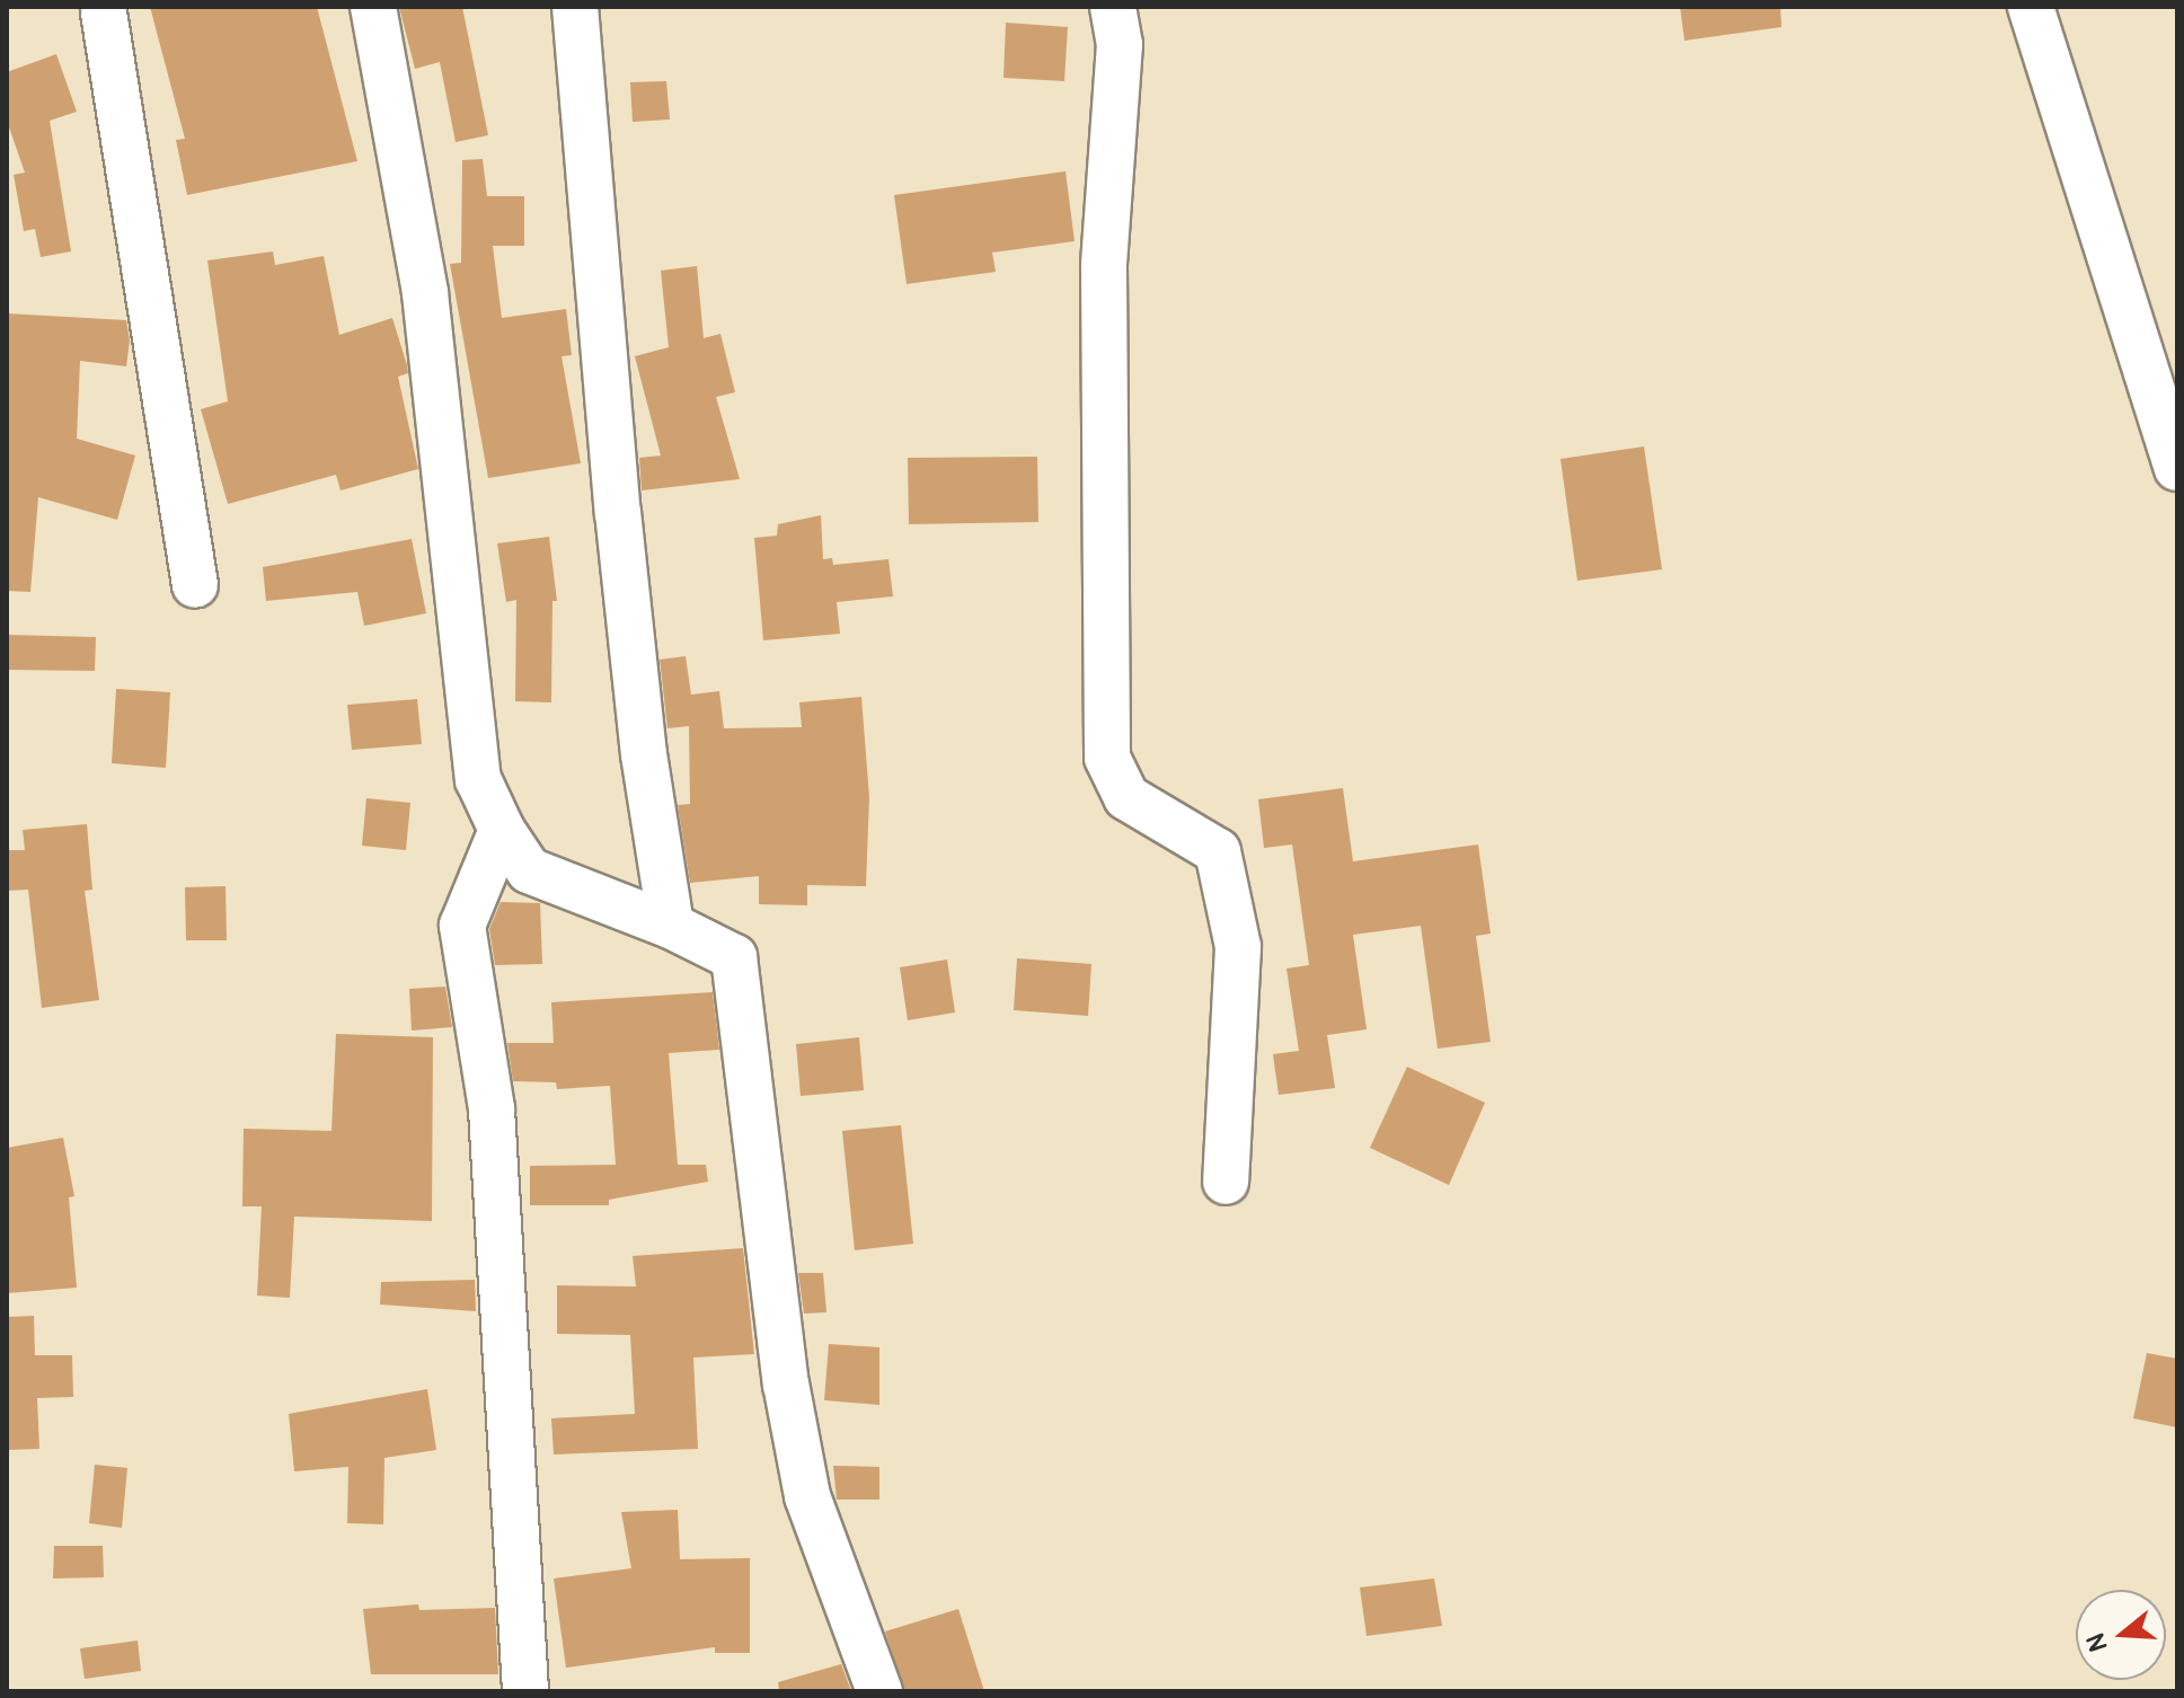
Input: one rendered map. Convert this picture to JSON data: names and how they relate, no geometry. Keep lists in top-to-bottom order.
{
  "north": "left"
}
